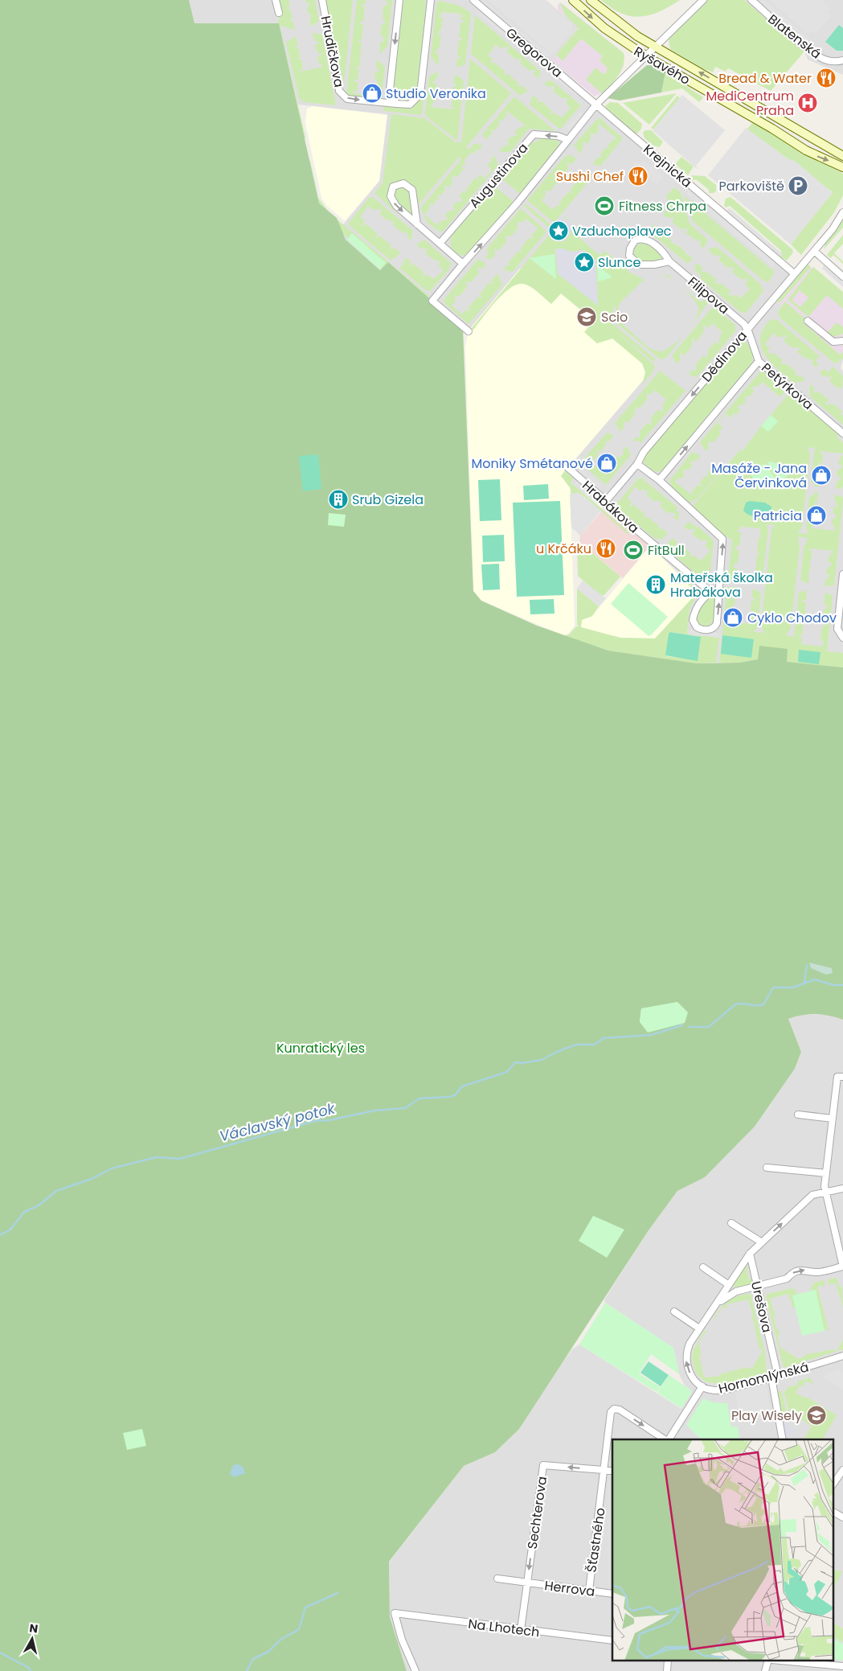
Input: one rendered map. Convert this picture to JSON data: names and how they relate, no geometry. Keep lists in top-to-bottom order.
{
  "streets": {
    "main road": ["Ryšavého"],
    "street": [
      "Blatenská",
      "Hrudičkova",
      "Gregorova",
      "Krejnická",
      "Augustinova",
      "Filipova",
      "Dědinova",
      "Petýrkova",
      "Hrabákova",
      "Urešova",
      "Hornomlýnská",
      "Sechterova",
      "Šťastného",
      "Herrova",
      "Na Lhotech"
    ]
  },
  "crossings": [
    ["Gregorova", "Krejnická"],
    ["Krejnická", "Dědinova"],
    ["Filipova", "Dědinova"],
    ["Filipova", "Petýrkova"],
    ["Dědinova", "Petýrkova"],
    ["Dědinova", "Hrabákova"],
    ["Urešova", "Hornomlýnská"],
    ["Sechterova", "Šťastného"],
    ["Sechterova", "Herrova"],
    ["Sechterova", "Na Lhotech"],
    ["Šťastného", "Herrova"]
  ],
  "one_way": ["Hrudičkova"],
  "water": ["Václavský potok"],
  "parks": ["Kunratický les"],
  "places": {
    "restaurant": ["Bread & Water", "Sushi Chef", "u Krčáku"],
    "shop": [
      "Studio Veronika",
      "Moniky Smétanové",
      "Masáže - Jana Červinková",
      "Patricia",
      "Cyklo Chodov"
    ],
    "hospital": ["MediCentrum Praha"],
    "parking": ["Parkoviště"],
    "sports": ["Fitness Chrpa", "FitBull"],
    "place": ["Vzduchoplavec", "Slunce"],
    "school or university": ["Scio", "Play Wisely"],
    "building": ["Srub Gizela", "Mateřská školka Hrabákova"]
  },
  "north": "top"
}
